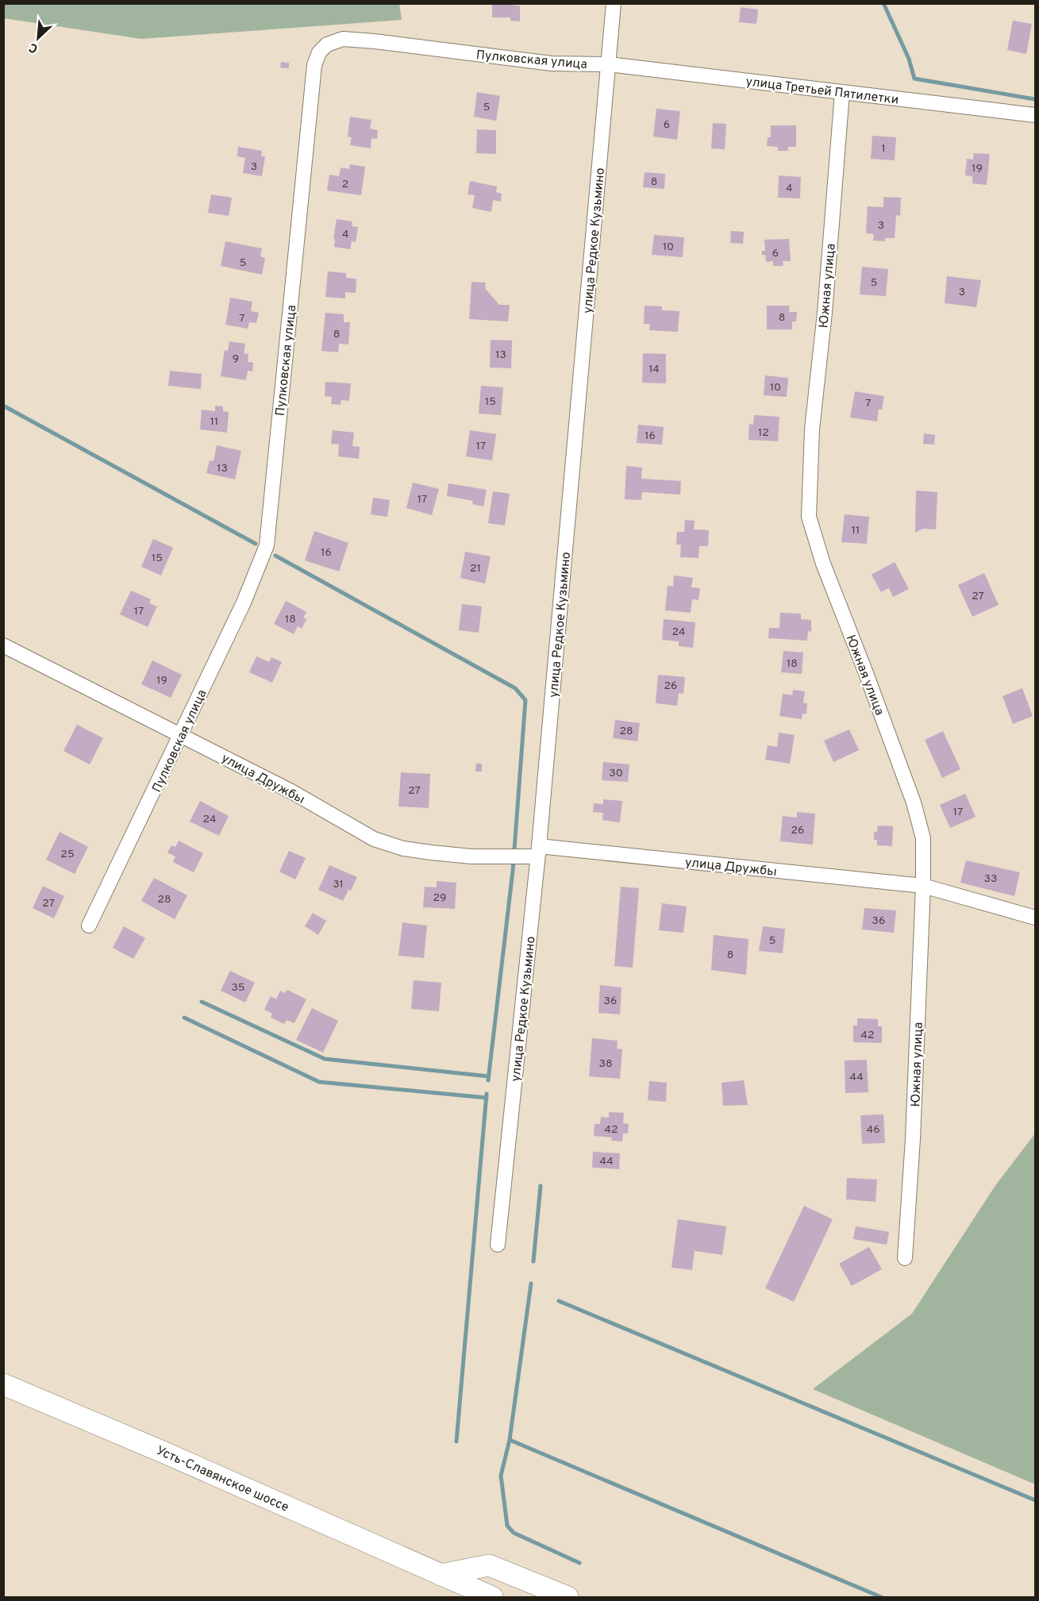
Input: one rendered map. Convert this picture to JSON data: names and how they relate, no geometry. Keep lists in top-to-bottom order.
{
  "streets": {
    "street": [
      "Пулковская улица",
      "улица Третьей Пятилетки",
      "улица Редкое Кузьмино",
      "Южная улица",
      "улица Дружбы",
      "Усть-Славянское шоссе"
    ]
  },
  "crossings": [
    ["Пулковская улица", "улица Третьей Пятилетки"],
    ["Пулковская улица", "улица Редкое Кузьмино"],
    ["Пулковская улица", "улица Дружбы"],
    ["улица Третьей Пятилетки", "улица Редкое Кузьмино"],
    ["улица Третьей Пятилетки", "Южная улица"],
    ["улица Редкое Кузьмино", "улица Дружбы"],
    ["Южная улица", "улица Дружбы"]
  ],
  "house_numbers": [
    "5",
    "6",
    "1",
    "3",
    "19",
    "8",
    "2",
    "4",
    "3",
    "4",
    "10",
    "6",
    "5",
    "5",
    "3",
    "8",
    "7",
    "8",
    "13",
    "9",
    "14",
    "10",
    "15",
    "7",
    "11",
    "12",
    "16",
    "17",
    "13",
    "17",
    "11",
    "16",
    "15",
    "21",
    "27",
    "17",
    "18",
    "24",
    "18",
    "19",
    "26",
    "28",
    "30",
    "27",
    "17",
    "24",
    "26",
    "25",
    "33",
    "31",
    "29",
    "28",
    "27",
    "36",
    "5",
    "8",
    "35",
    "36",
    "42",
    "38",
    "44",
    "42",
    "46",
    "44"
  ],
  "north": "bottom left"
}
